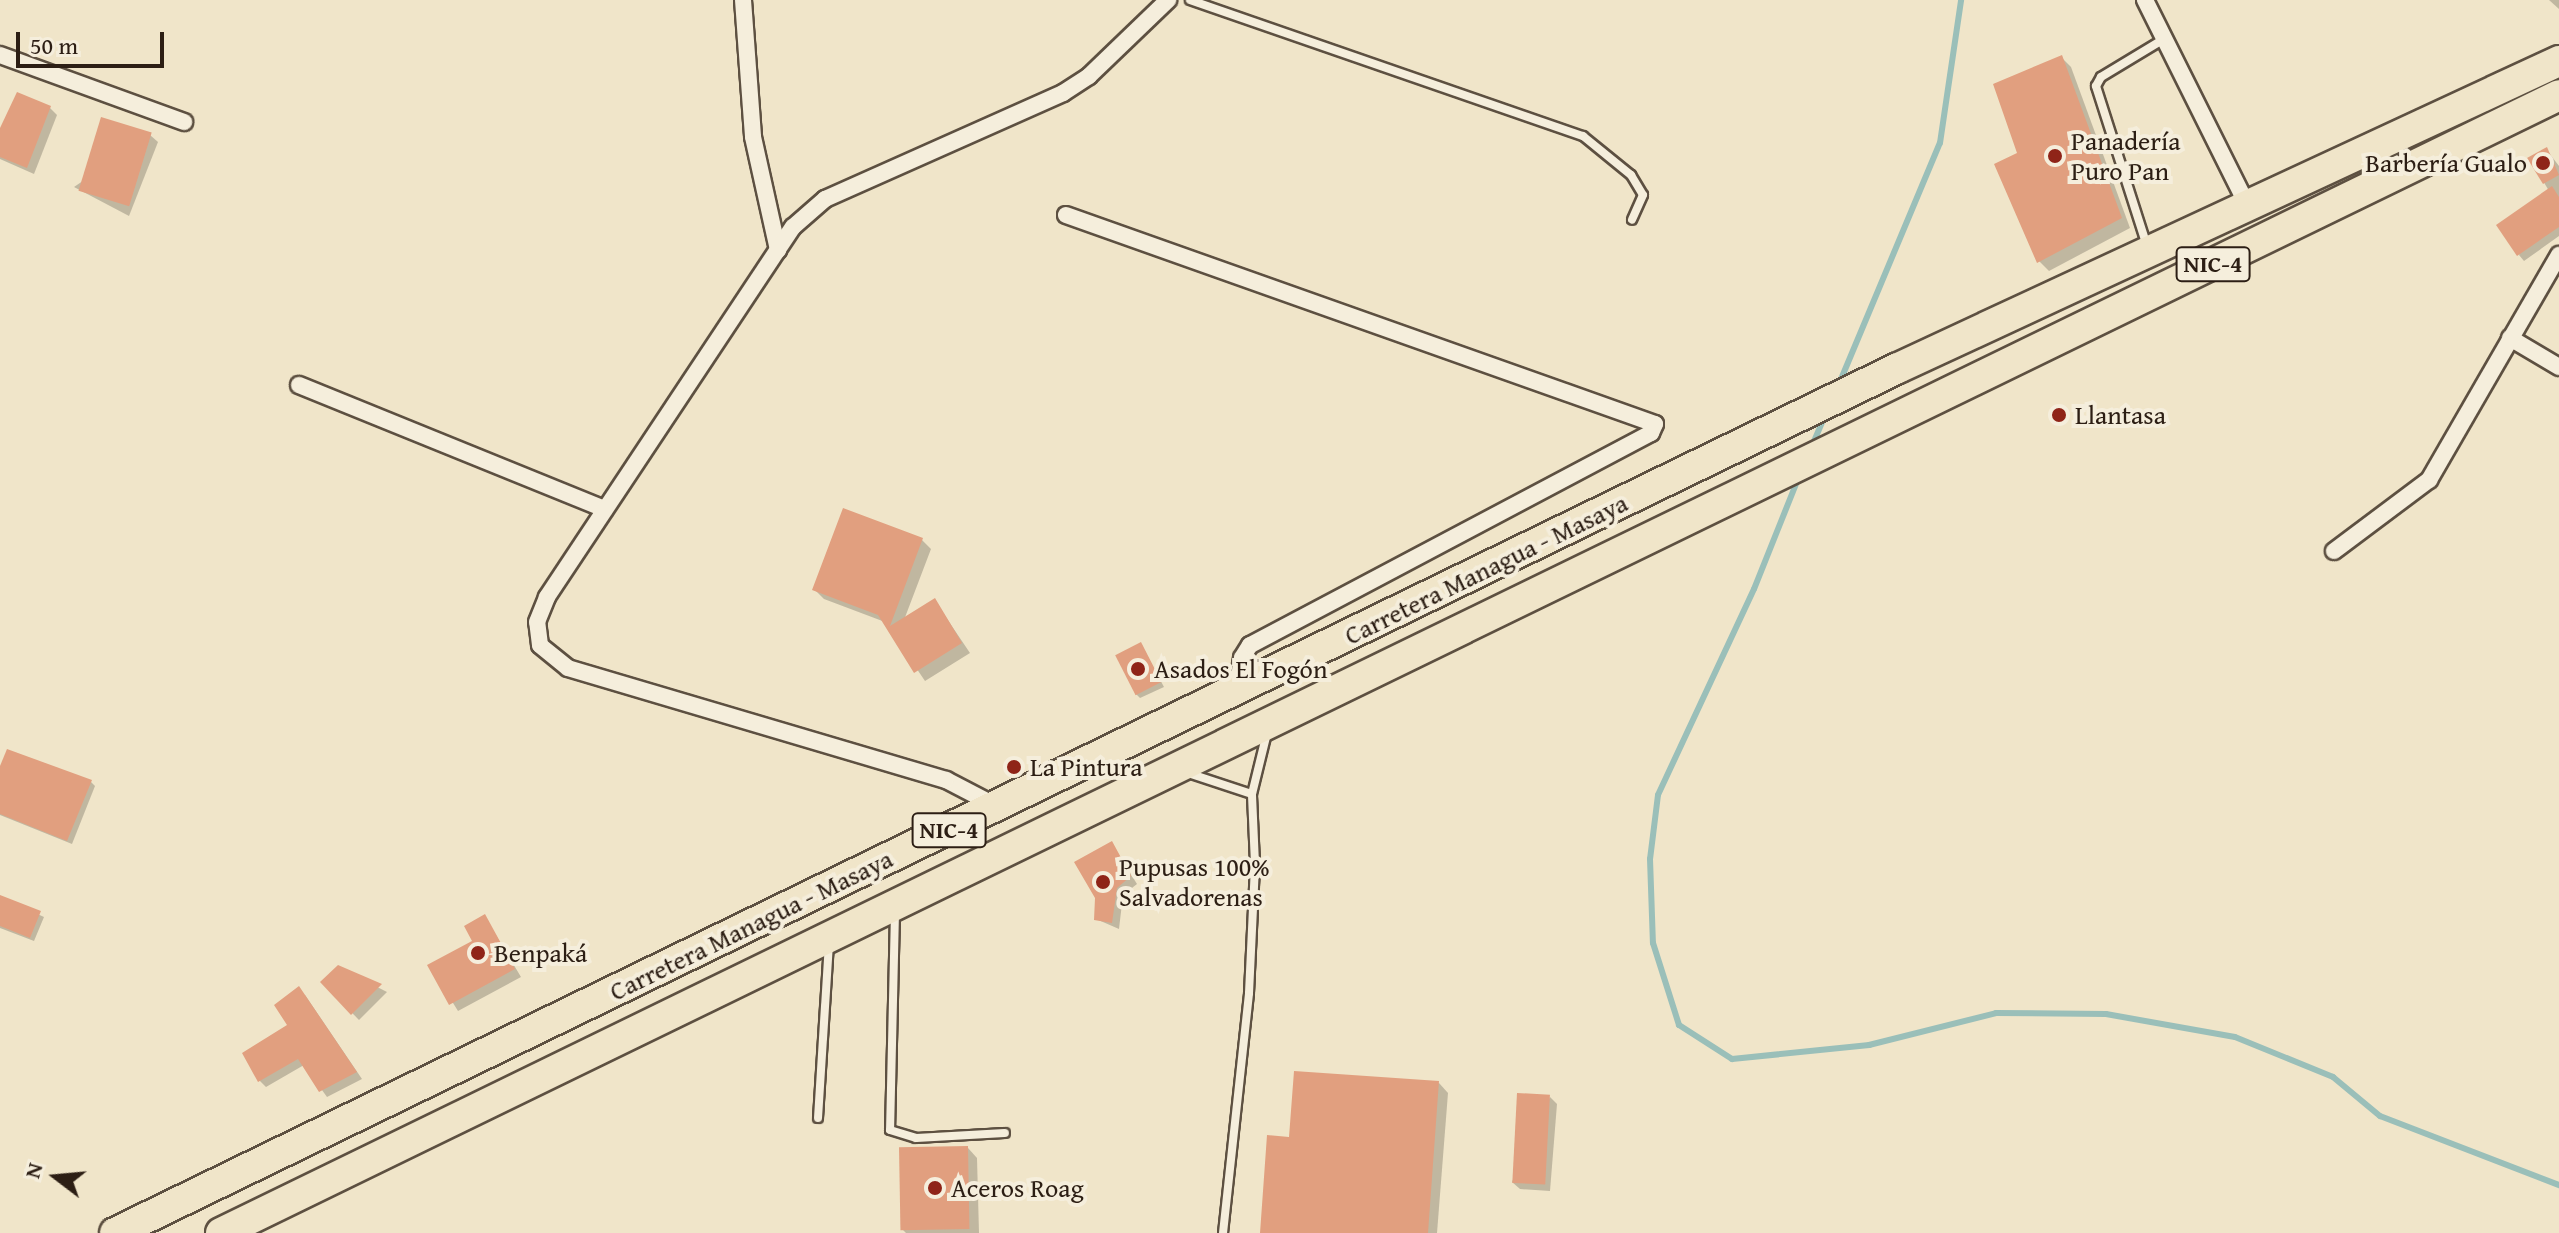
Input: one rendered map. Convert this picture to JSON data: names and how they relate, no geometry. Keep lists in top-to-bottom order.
{
  "streets": {
    "highway": ["NIC-4", "Carretera Managua - Masaya"]
  },
  "places": [
    "Panadería Puro Pan",
    "Barbería Gualo",
    "Llantasa",
    "Asados El Fogón",
    "La Pintura",
    "Pupusas 100% Salvadorenas",
    "Benpaká",
    "Aceros Roag"
  ],
  "scale_bar": "50 m",
  "north": "left"
}
